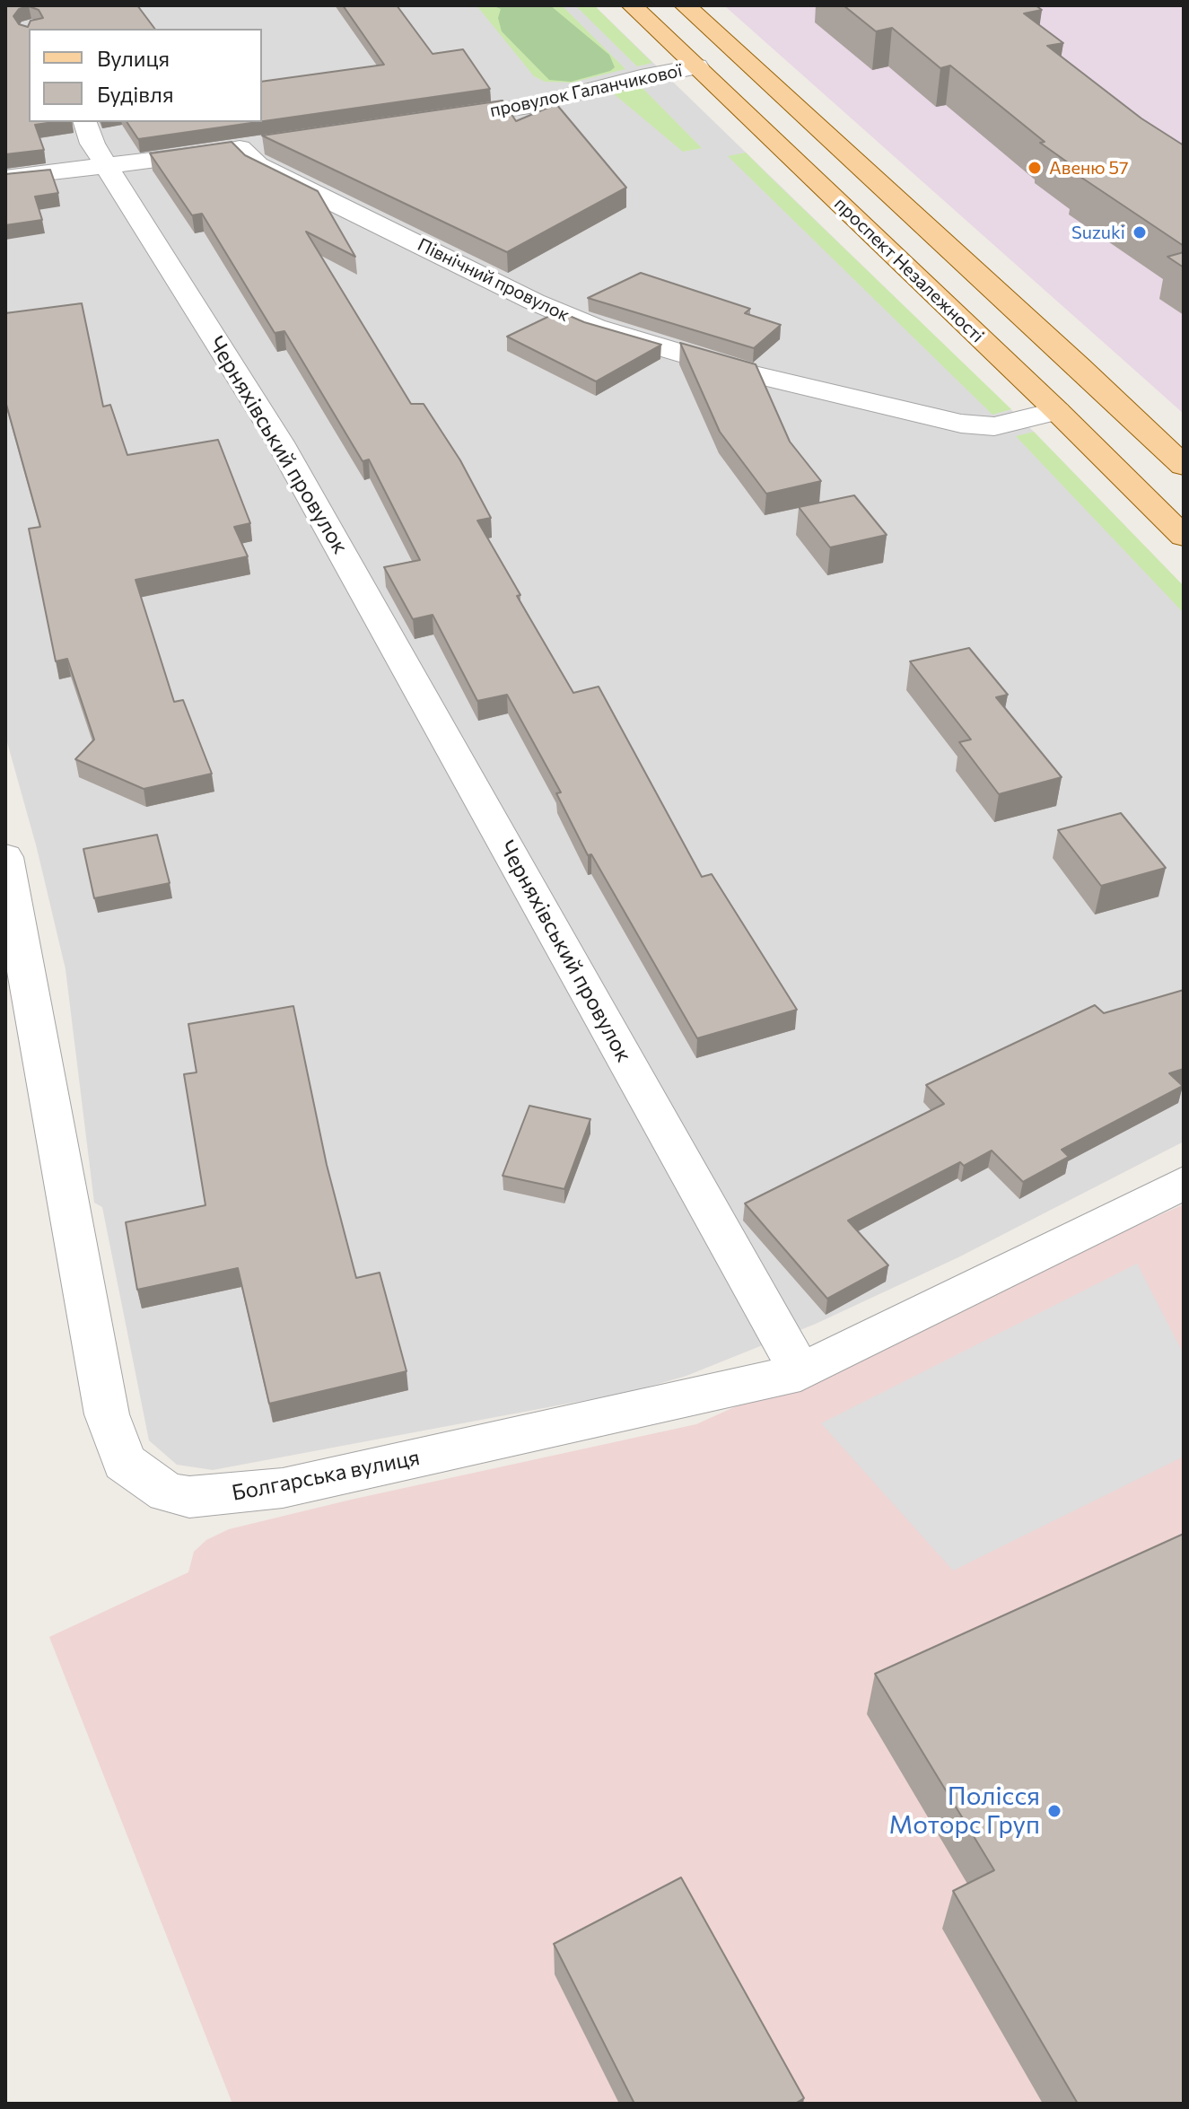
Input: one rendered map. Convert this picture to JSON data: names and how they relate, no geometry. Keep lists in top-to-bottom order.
{
  "streets": {
    "main road": ["проспект Незалежності"],
    "street": [
      "провулок Галанчикової",
      "Північний провулок",
      "Черняхівський провулок",
      "Болгарська вулиця"
    ]
  },
  "crossings": [
    ["провулок Галанчикової", "проспект Незалежності"],
    ["проспект Незалежності", "Північний провулок"],
    ["Черняхівський провулок", "Болгарська вулиця"]
  ],
  "places": ["Авеню 57", "Suzuki", "Полісся Моторс Груп"],
  "legend": ["Вулиця", "Будівля"]
}
